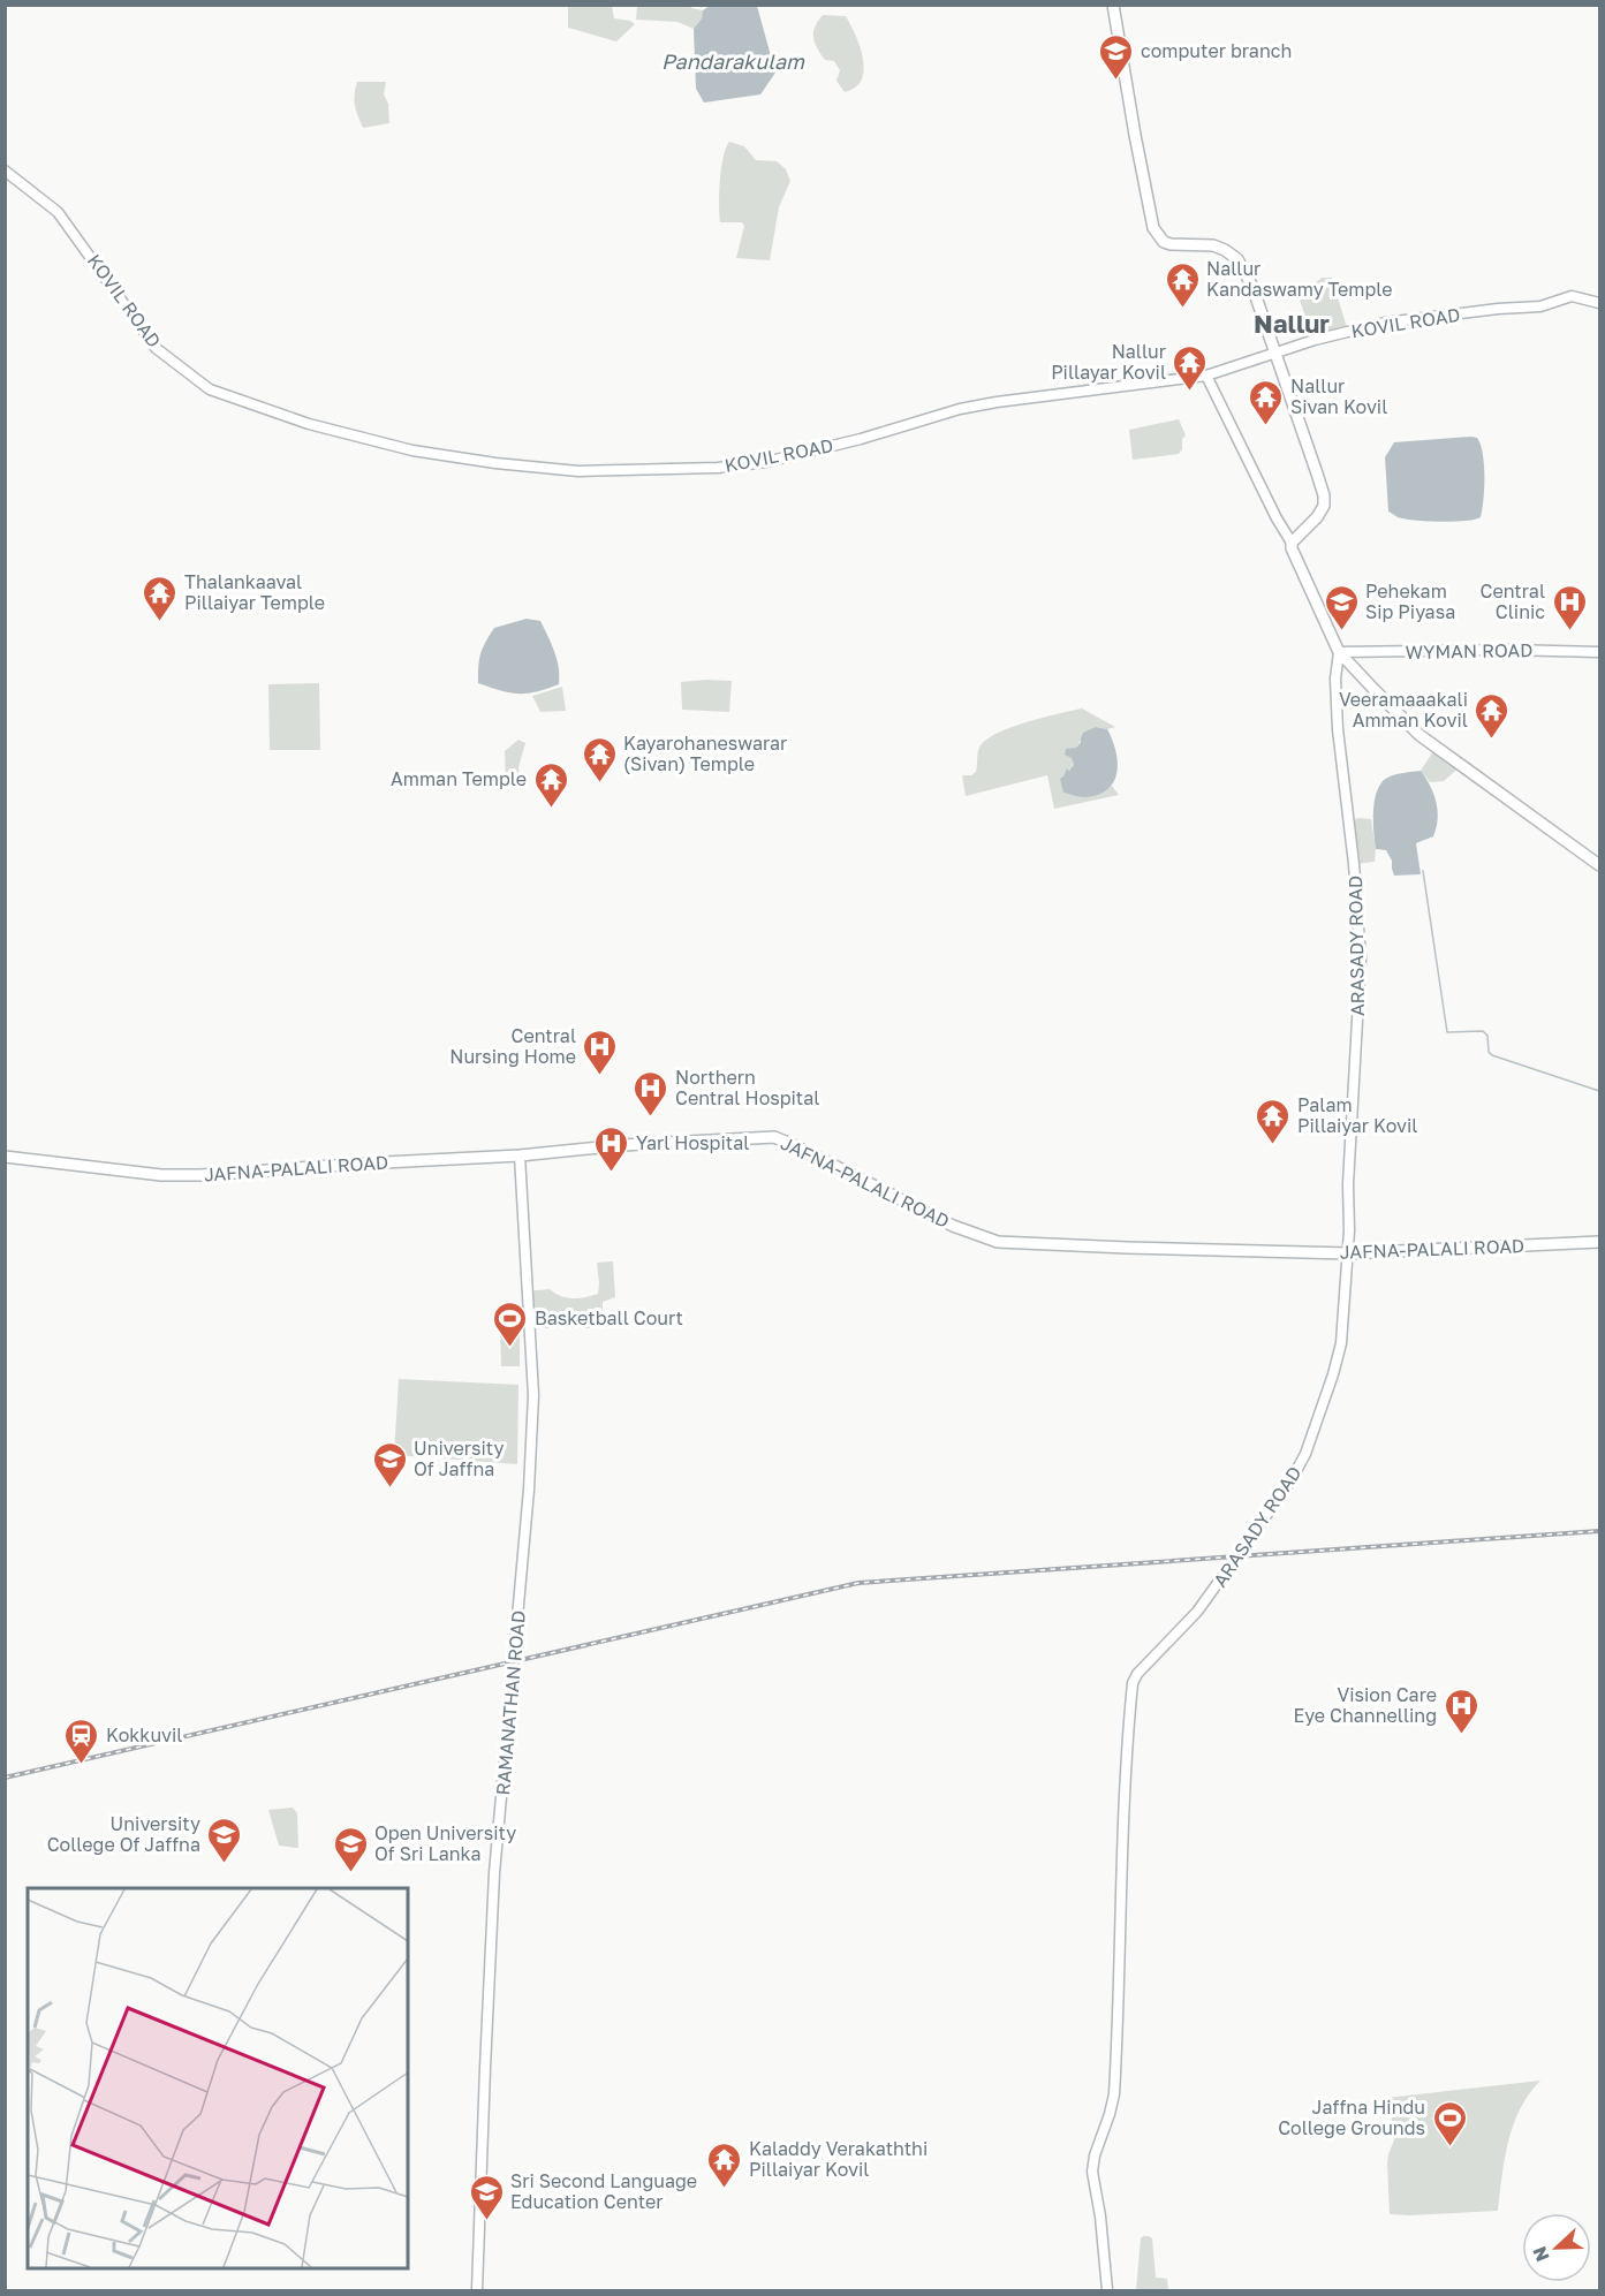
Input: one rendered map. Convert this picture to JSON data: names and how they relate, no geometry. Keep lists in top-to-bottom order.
{
  "streets": {
    "main road": [
      "KOVIL ROAD",
      "WYMAN ROAD",
      "ARASADY ROAD",
      "JAFNA-PALALI ROAD",
      "RAMANATHAN ROAD"
    ]
  },
  "crossings": [
    ["WYMAN ROAD", "ARASADY ROAD"],
    ["ARASADY ROAD", "JAFNA-PALALI ROAD"],
    ["JAFNA-PALALI ROAD", "RAMANATHAN ROAD"]
  ],
  "districts": ["Nallur"],
  "water": ["Pandarakulam"],
  "places": {
    "school or university": [
      "computer branch",
      "Pehekam Sip Piyasa",
      "University Of Jaffna",
      "University College Of Jaffna",
      "Open University Of Sri Lanka",
      "Sri Second Language Education Center"
    ],
    "temple": [
      "Nallur Kandaswamy Temple",
      "Nallur Pillayar Kovil",
      "Nallur Sivan Kovil",
      "Thalankaaval Pillaiyar Temple",
      "Veeramaaakali Amman Kovil",
      "Kayarohaneswarar (Sivan) Temple",
      "Amman Temple",
      "Palam Pillaiyar Kovil",
      "Kaladdy Verakaththi Pillaiyar Kovil"
    ],
    "hospital": [
      "Central Clinic",
      "Central Nursing Home",
      "Northern Central Hospital",
      "Yarl Hospital",
      "Vision Care Eye Channelling"
    ],
    "sports": ["Basketball Court", "Jaffna Hindu College Grounds"],
    "station": ["Kokkuvil"]
  },
  "north": "left"
}
